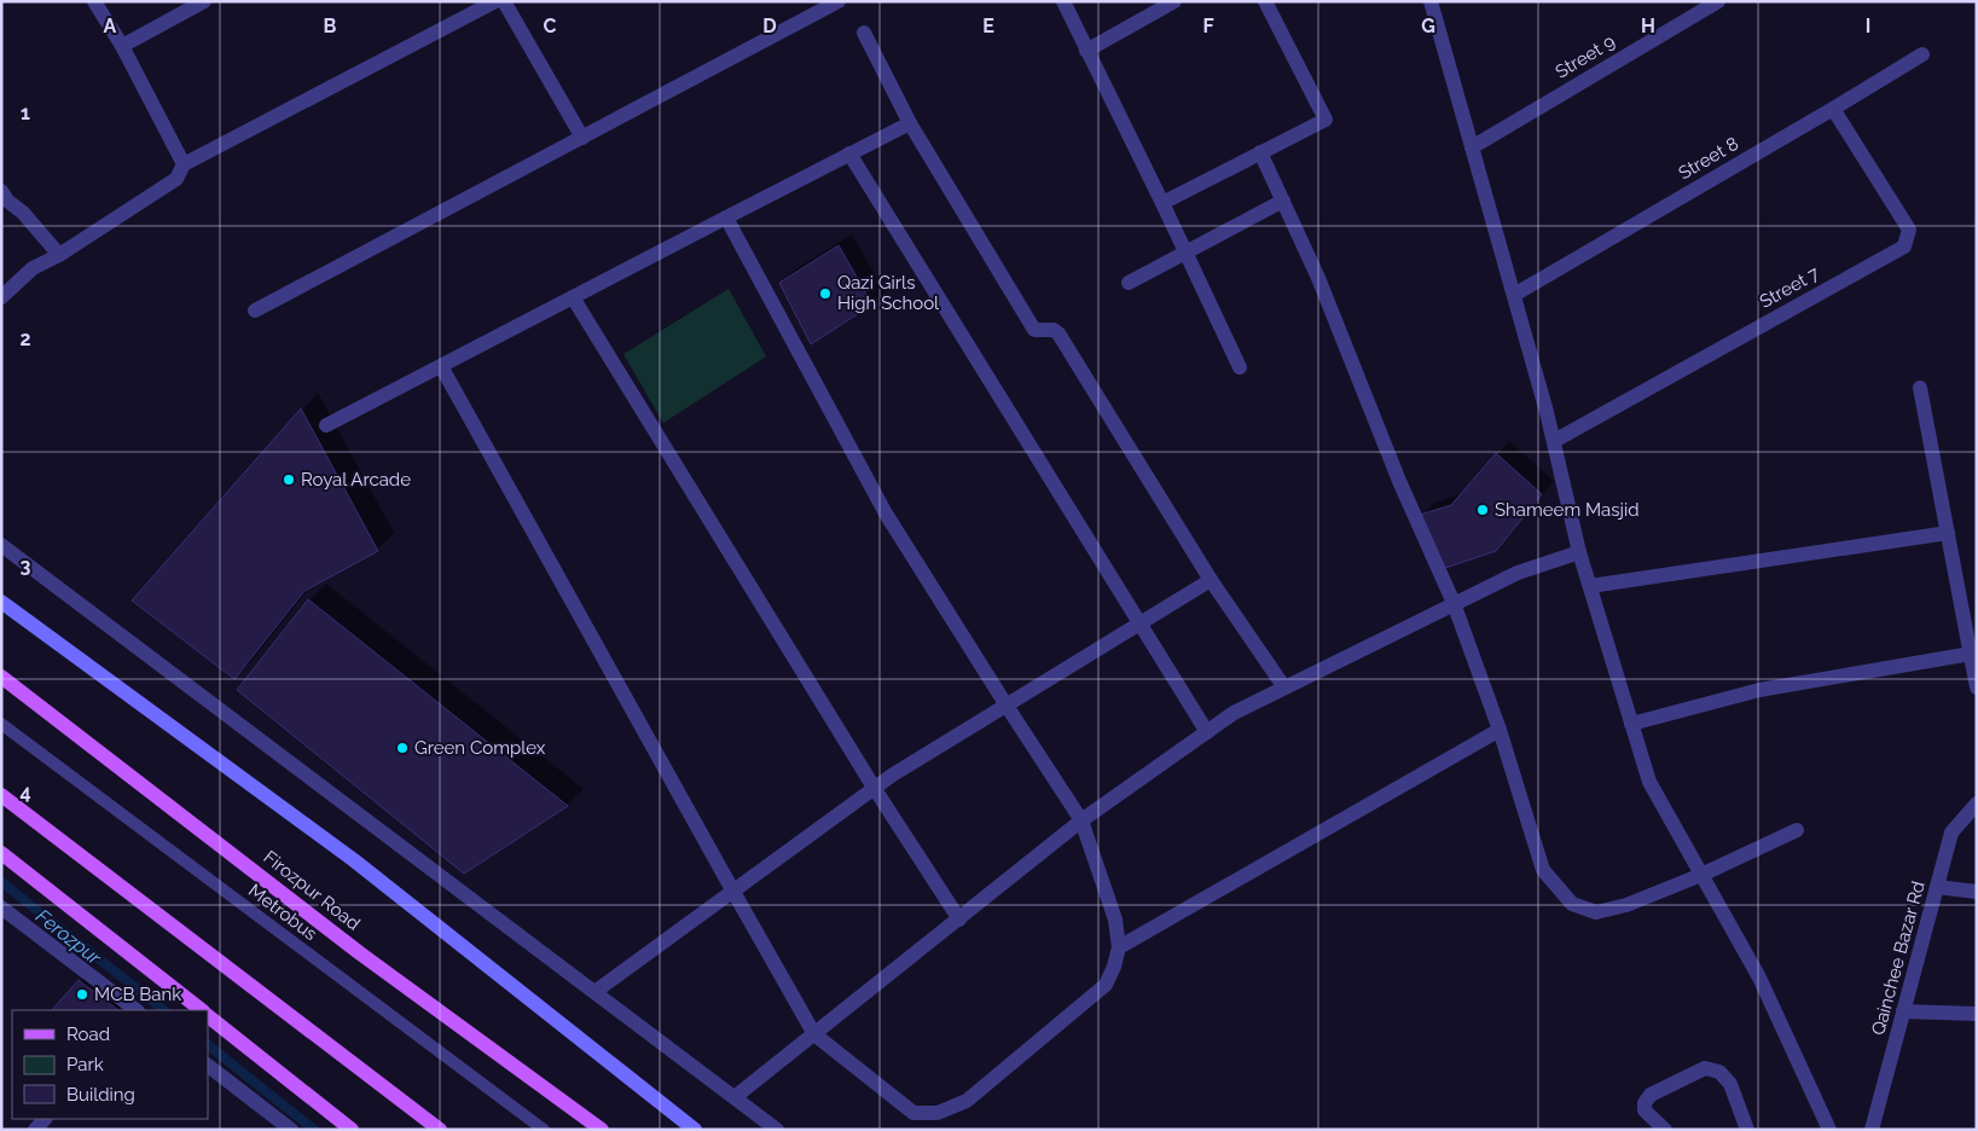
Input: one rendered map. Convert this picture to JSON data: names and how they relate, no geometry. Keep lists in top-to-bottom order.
{
  "streets": {
    "main road": ["Firozpur Road"],
    "street": [
      "Street 9",
      "Street 8",
      "Street 7",
      "Qainchee Bazar Rd"
    ],
    "lane": ["Metrobus"]
  },
  "crossings": [
    ["Street 8", "Street 7"]
  ],
  "water": ["Ferozpur"],
  "places": [
    "Qazi Girls High School",
    "Royal Arcade",
    "Shameem Masjid",
    "Green Complex",
    "MCB Bank"
  ],
  "legend": ["Road", "Park", "Building"],
  "grid": {
    "columns": [
      "A",
      "B",
      "C",
      "D",
      "E",
      "F",
      "G",
      "H",
      "I"
    ],
    "rows": [
      "1",
      "2",
      "3",
      "4"
    ]
  }
}
